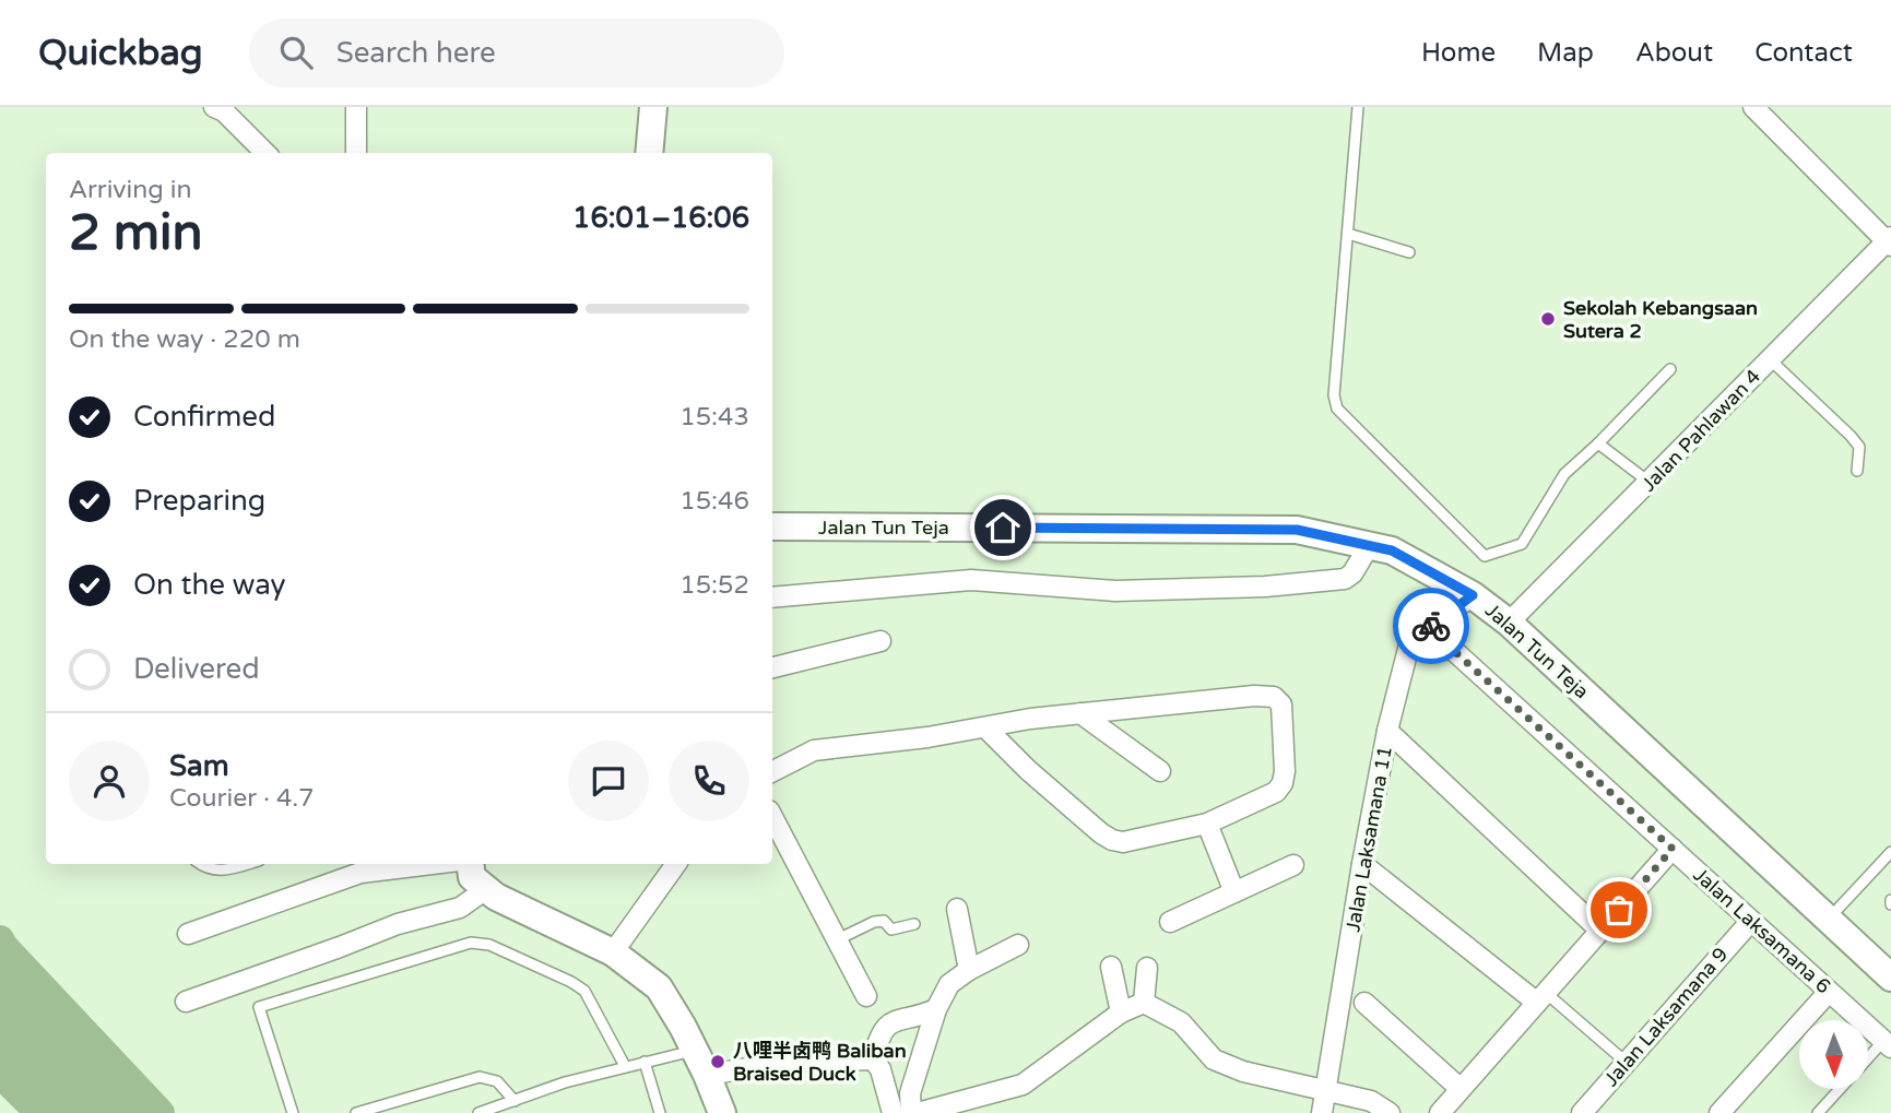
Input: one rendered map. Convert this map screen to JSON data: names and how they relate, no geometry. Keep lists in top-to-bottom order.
{
  "streets": {
    "street": [
      "Jalan Pahlawan 4",
      "Jalan Tun Teja",
      "Jalan Laksamana 11",
      "Jalan Laksamana 6",
      "Jalan Laksamana 9"
    ]
  },
  "crossings": [
    ["Jalan Pahlawan 4", "Jalan Tun Teja"],
    ["Jalan Tun Teja", "Jalan Laksamana 11"],
    ["Jalan Laksamana 11", "Jalan Laksamana 6"],
    ["Jalan Laksamana 6", "Jalan Laksamana 9"]
  ],
  "places": ["Sekolah Kebangsaan Sutera 2", "八哩半卤鸭 Baliban Braised Duck"],
  "north": "bottom",
  "page": {
    "header": "Quickbag",
    "search": "Search here",
    "nav": [
      "Home",
      "Map",
      "About",
      "Contact"
    ],
    "heading": ["2 min", "Arriving in", "16:01–16:06"],
    "panel": ["Sam", "Courier · 4.7"],
    "bar": "On the way · 220 m",
    "list": [
      ["Confirmed", "15:43"],
      ["Preparing", "15:46"],
      ["On the way", "15:52"],
      "Delivered"
    ]
  }
}
